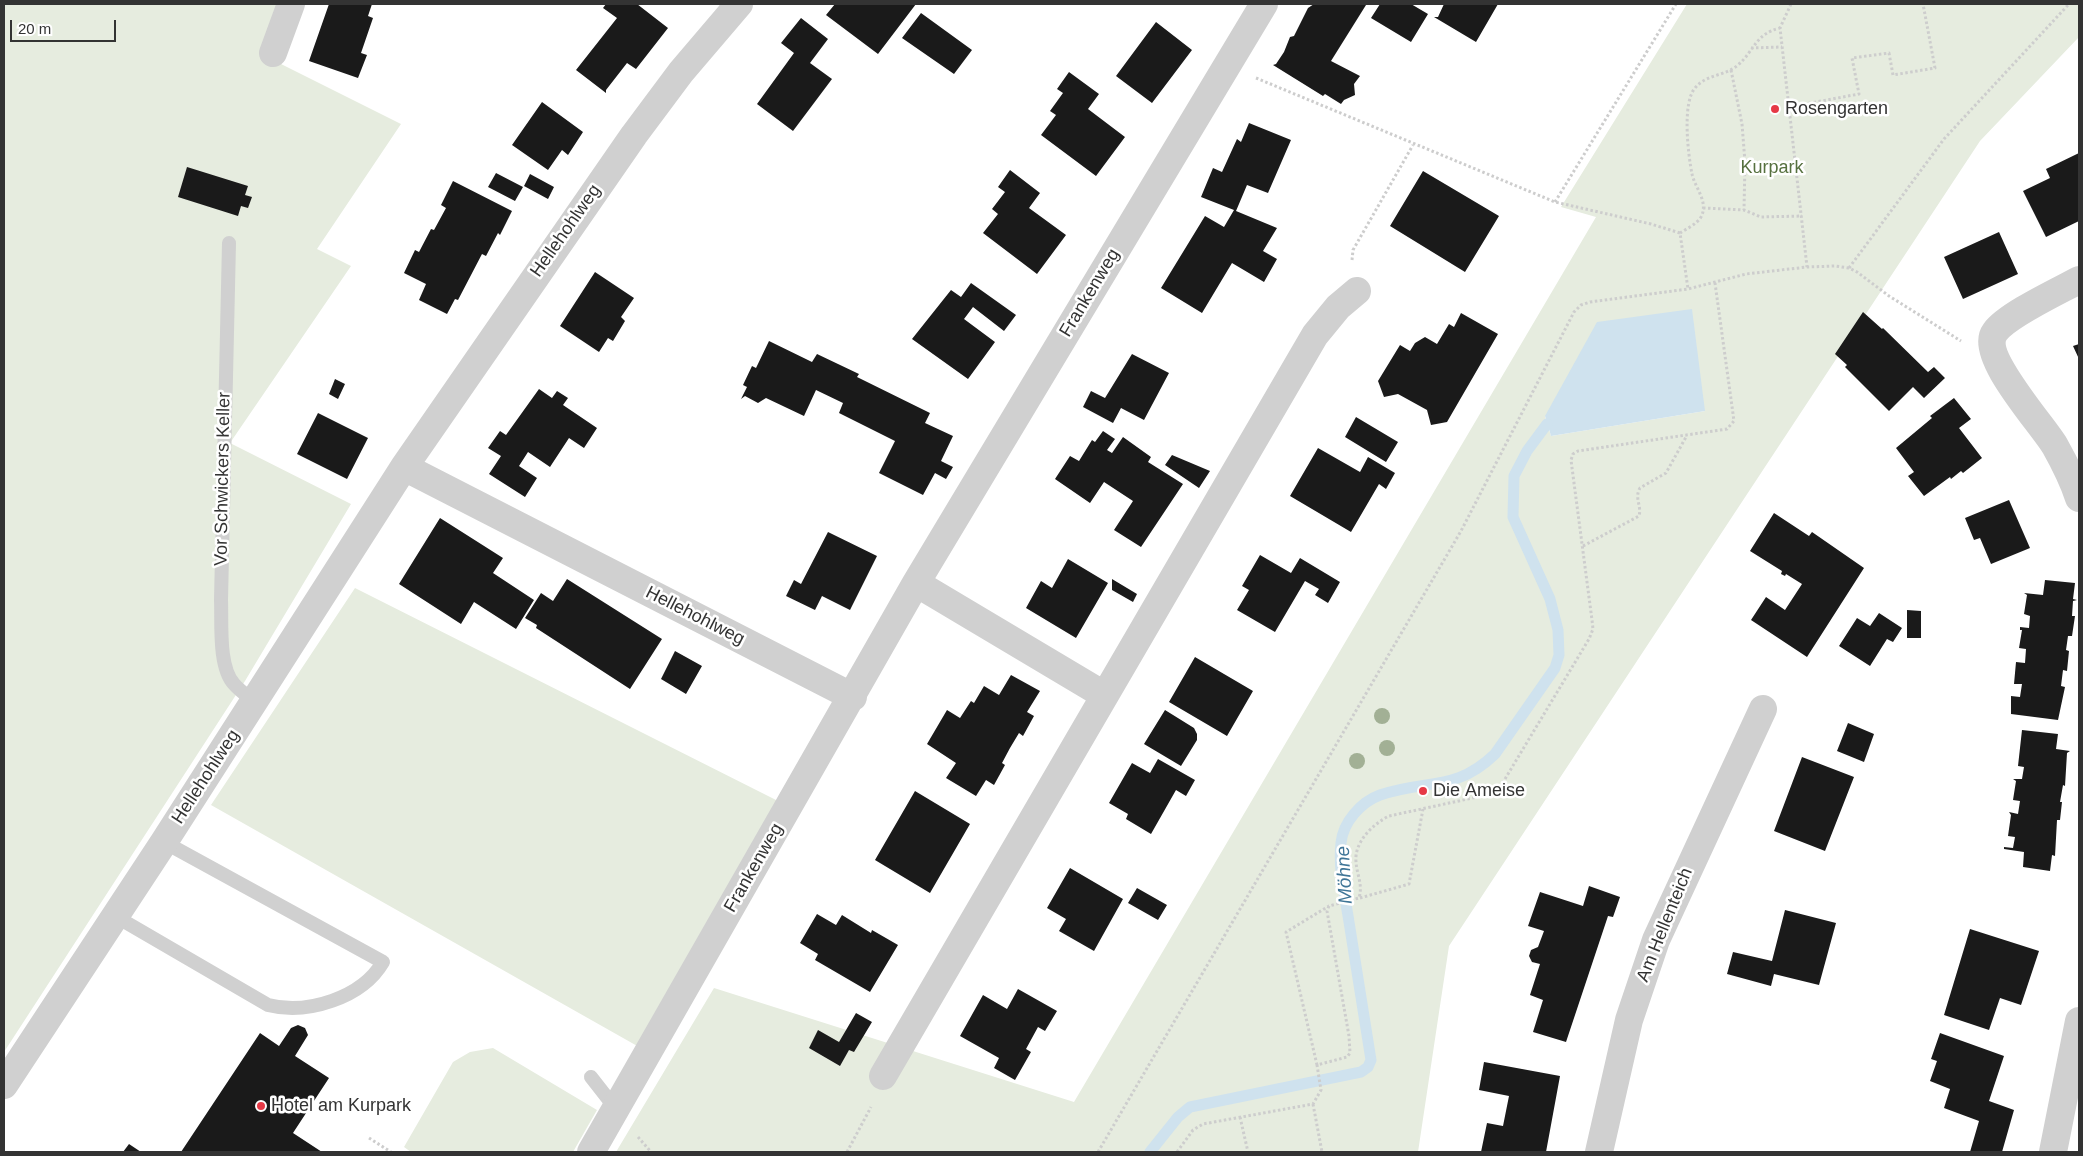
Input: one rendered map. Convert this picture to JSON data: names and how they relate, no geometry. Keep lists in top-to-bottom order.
{
  "streets": {
    "street": ["Hellehohlweg", "Frankenweg", "Am Hellenteich"],
    "lane": ["Vor Schwickers Keller"]
  },
  "crossings": [
    ["Hellehohlweg", "Frankenweg"],
    ["Hellehohlweg", "Vor Schwickers Keller"]
  ],
  "water": ["Möhne"],
  "parks": ["Kurpark"],
  "places": ["Rosengarten", "Die Ameise", "Hotel am Kurpark"],
  "scale_bar": "20 m"
}
